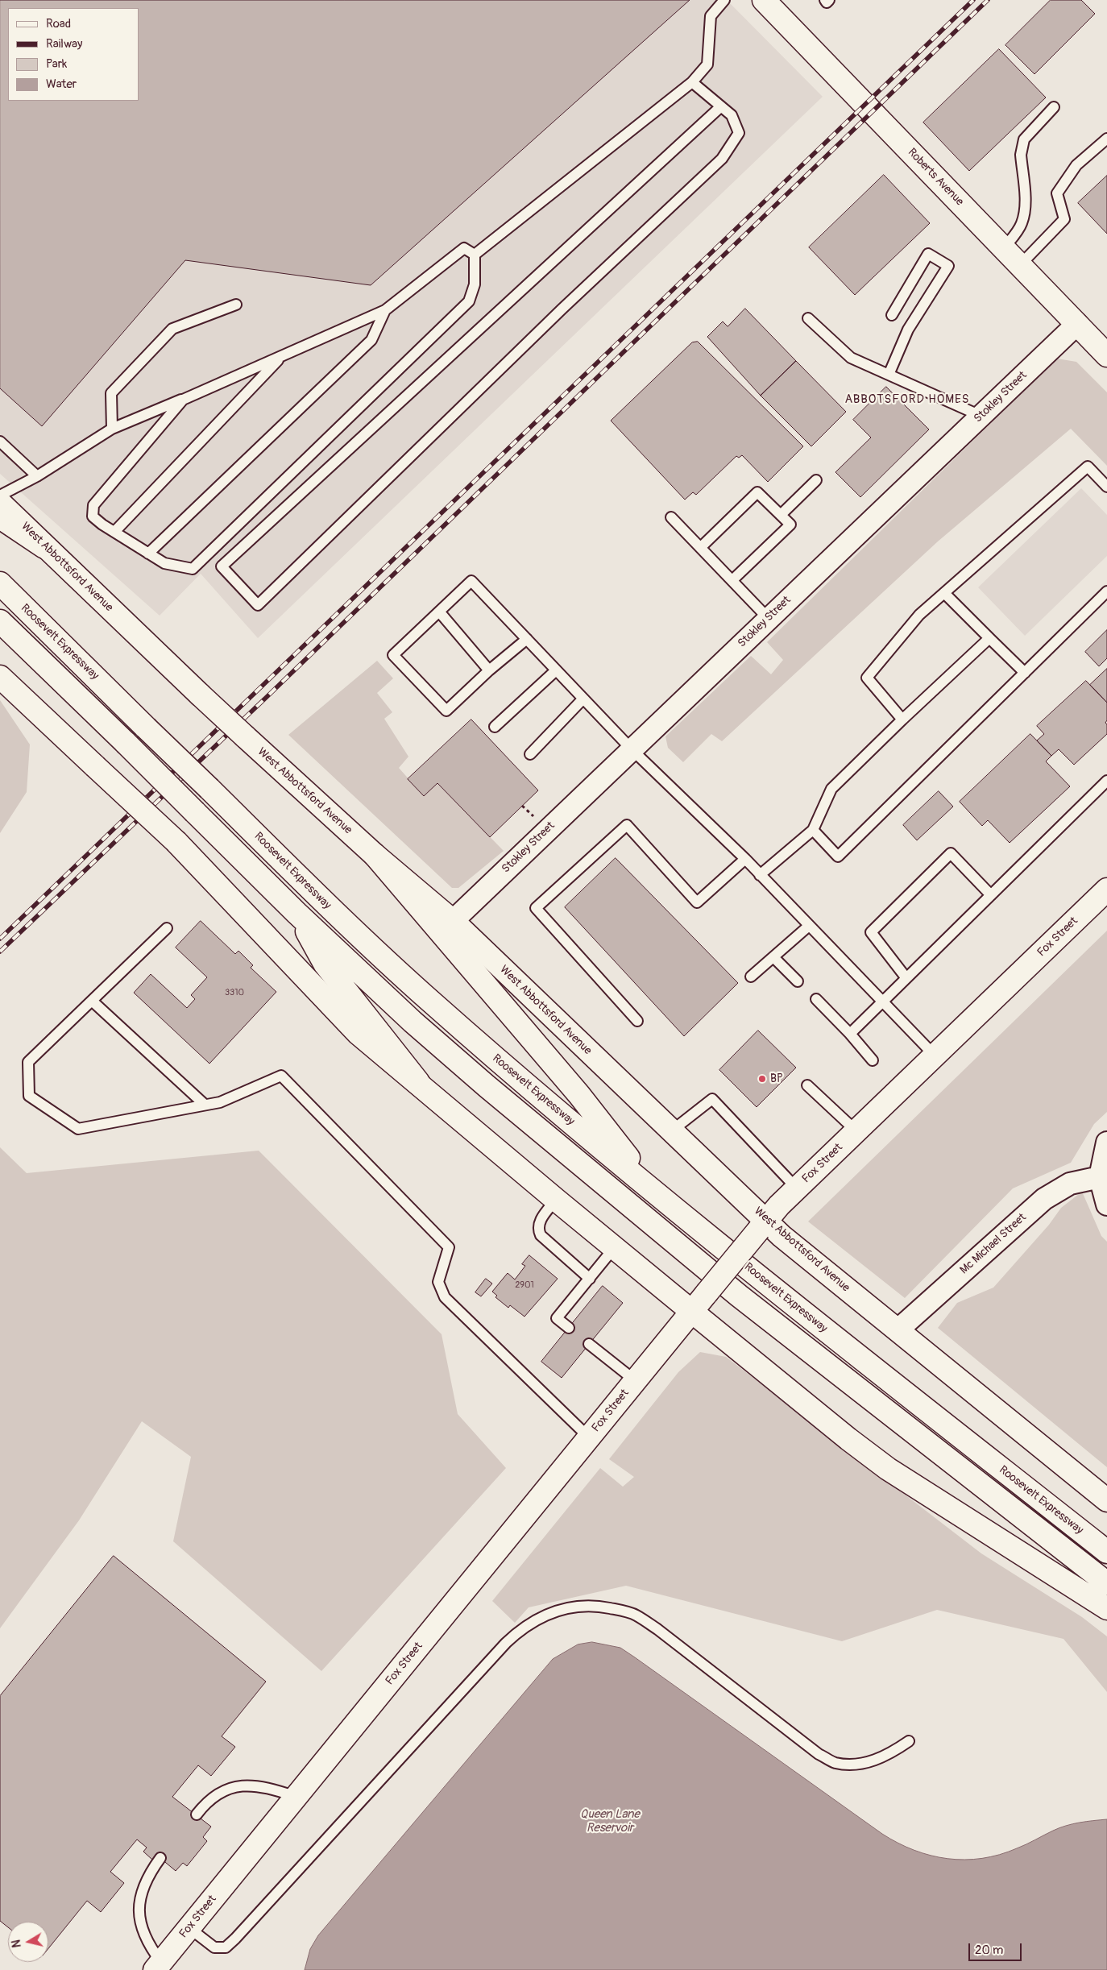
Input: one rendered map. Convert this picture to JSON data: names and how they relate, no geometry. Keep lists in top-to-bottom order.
{
  "streets": {
    "main road": [
      "Roberts Avenue",
      "West Abbottsford Avenue",
      "Roosevelt Expressway",
      "Fox Street"
    ],
    "street": ["Stokley Street", "Mc Michael Street"]
  },
  "crossings": [
    ["Roberts Avenue", "Stokley Street"],
    ["Stokley Street", "West Abbottsford Avenue"],
    ["West Abbottsford Avenue", "Fox Street"],
    ["West Abbottsford Avenue", "Mc Michael Street"]
  ],
  "districts": ["ABBOTSFORD HOMES"],
  "water": ["Queen Lane Reservoir"],
  "places": ["BP"],
  "house_numbers": ["3310", "2901"],
  "legend": [
    "Road",
    "Railway",
    "Park",
    "Water"
  ],
  "scale_bar": "20 m",
  "north": "left"
}
